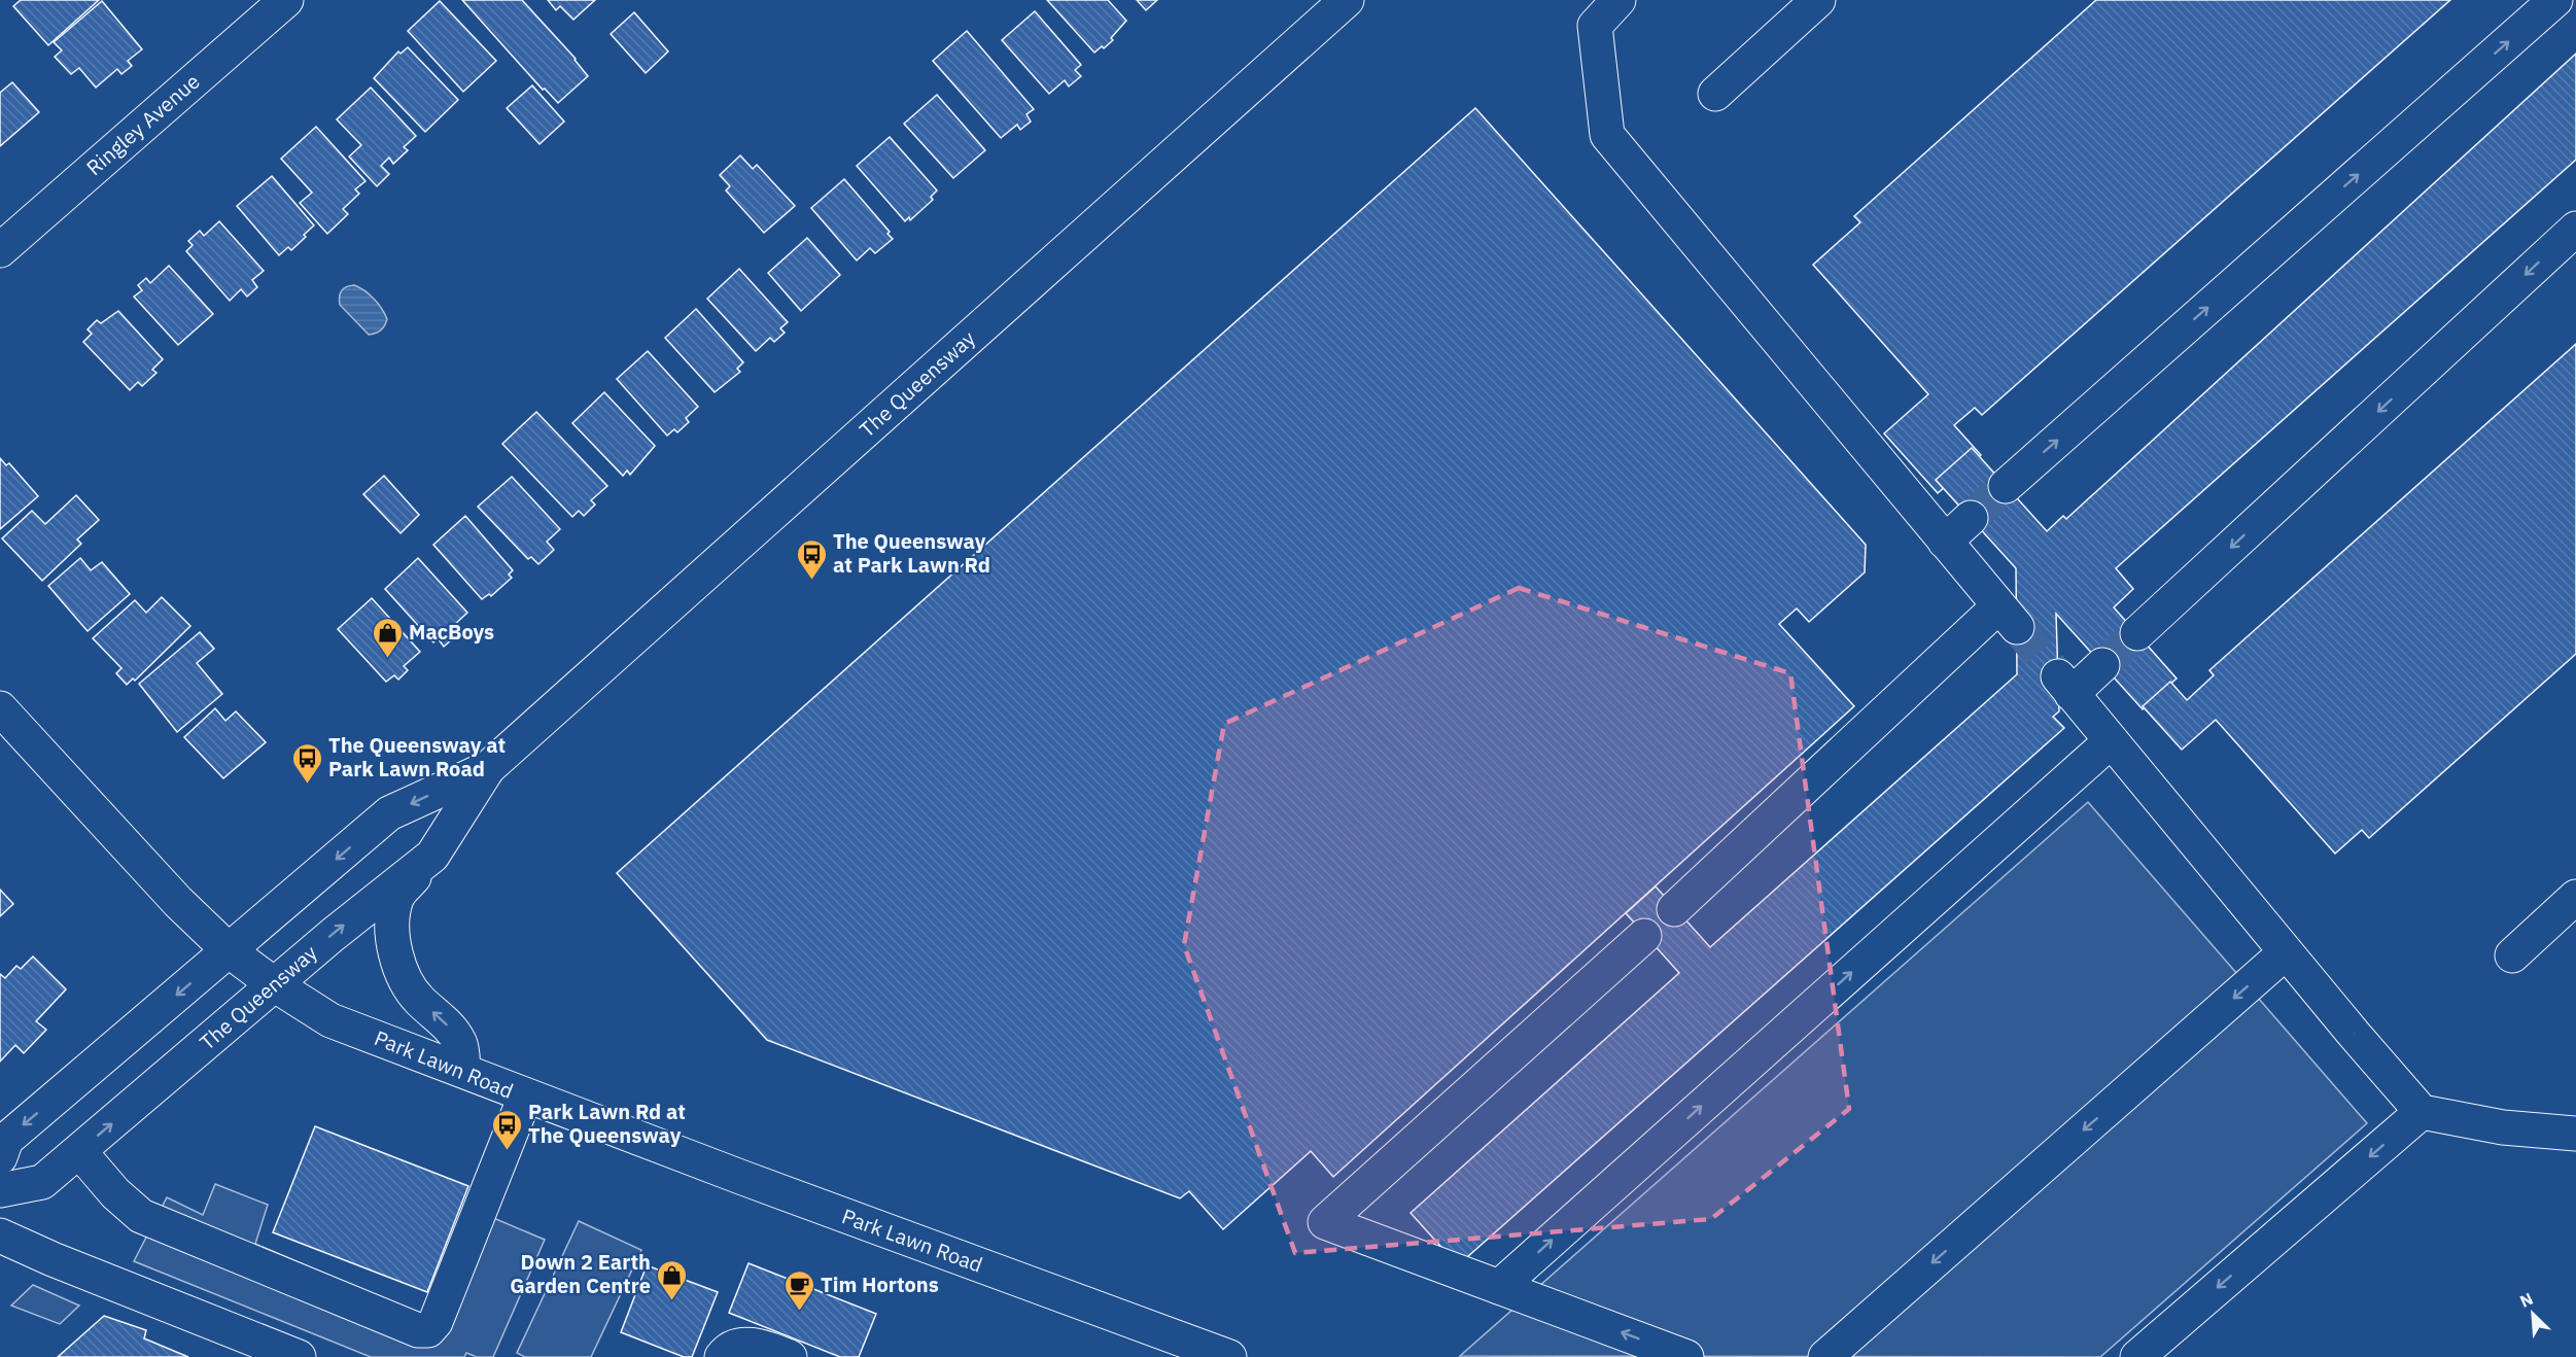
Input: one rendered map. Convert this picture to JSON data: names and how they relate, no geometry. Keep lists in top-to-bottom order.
{
  "streets": {
    "main road": ["Ringley Avenue", "The Queensway", "Park Lawn Road"]
  },
  "crossings": [
    ["The Queensway", "Park Lawn Road"]
  ],
  "places": {
    "bus stop": ["The Queensway at Park Lawn Rd", "The Queensway at Park Lawn Road", "Park Lawn Rd at The Queensway"],
    "shop": ["MacBoys", "Down 2 Earth Garden Centre"],
    "cafe": ["Tim Hortons"]
  },
  "north": "top left"
}
